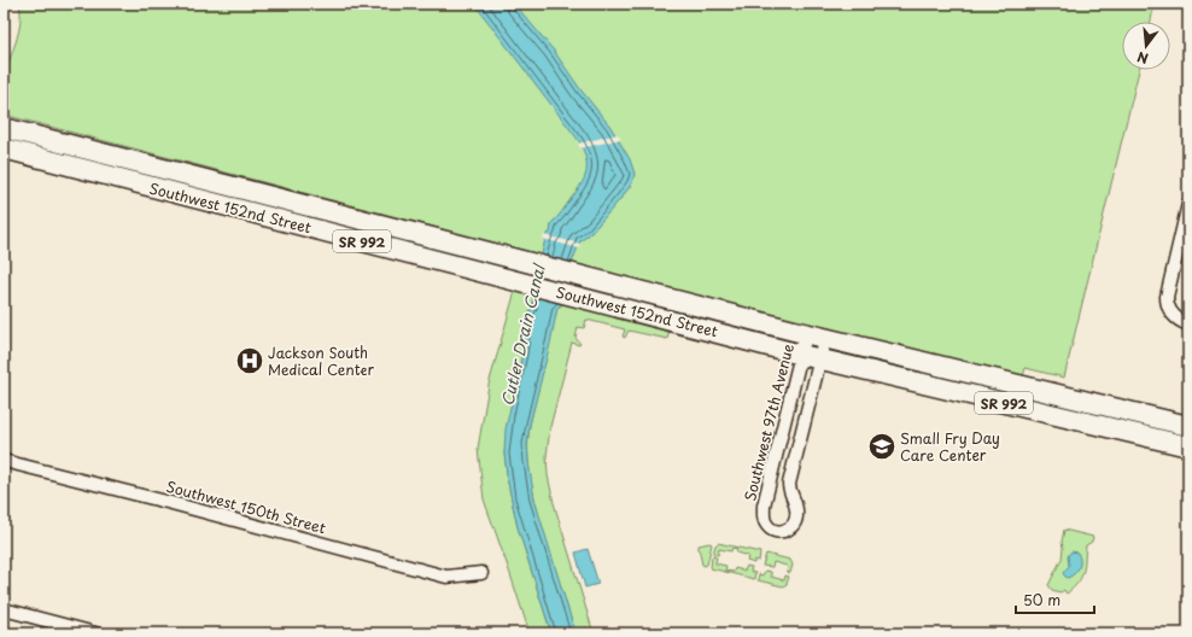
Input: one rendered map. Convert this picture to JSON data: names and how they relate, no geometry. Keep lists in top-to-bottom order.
{
  "streets": {
    "main road": ["Southwest 152nd Street", "SR 992"],
    "street": ["Southwest 97th Avenue", "Southwest 150th Street"]
  },
  "crossings": [
    ["Southwest 152nd Street", "Southwest 97th Avenue"]
  ],
  "water": ["Cutler Drain Canal"],
  "places": {
    "hospital": ["Jackson South Medical Center"],
    "school or university": ["Small Fry Day Care Center"]
  },
  "scale_bar": "50 m",
  "north": "bottom"
}
